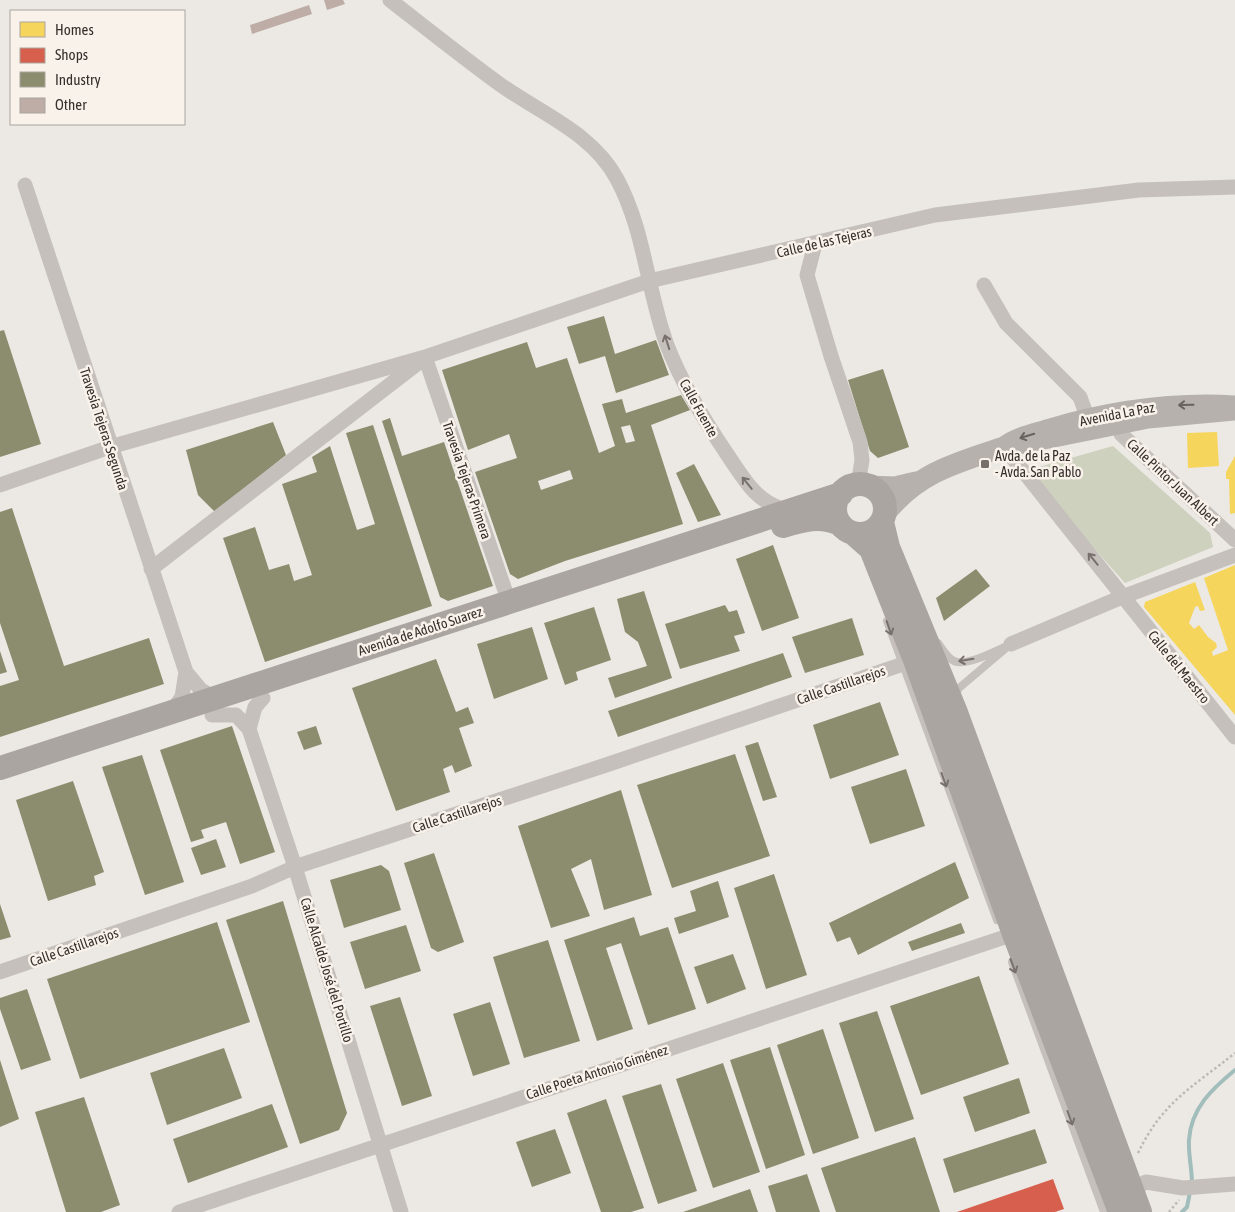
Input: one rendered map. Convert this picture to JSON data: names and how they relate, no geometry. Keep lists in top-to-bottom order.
{
  "streets": {
    "main road": ["Avenida La Paz", "Avenida de Adolfo Suarez"],
    "street": [
      "Calle de las Tejeras",
      "Calle Fuente",
      "Travesía Tejeras Segunda",
      "Travesía Tejeras Primera",
      "Calle Pintor Juan Albert",
      "Calle del Maestro",
      "Calle Castillarejos",
      "Calle Alcalde José del Portillo",
      "Calle Poeta Antonio Giménez"
    ]
  },
  "crossings": [
    ["Calle de las Tejeras", "Calle Fuente"],
    ["Calle de las Tejeras", "Travesía Tejeras Segunda"],
    ["Calle de las Tejeras", "Travesía Tejeras Primera"],
    ["Calle Fuente", "Avenida de Adolfo Suarez"],
    ["Avenida La Paz", "Calle Pintor Juan Albert"],
    ["Avenida La Paz", "Avenida de Adolfo Suarez"],
    ["Avenida La Paz", "Calle del Maestro"],
    ["Travesía Tejeras Primera", "Avenida de Adolfo Suarez"],
    ["Calle Castillarejos", "Calle Alcalde José del Portillo"],
    ["Calle Alcalde José del Portillo", "Calle Poeta Antonio Giménez"]
  ],
  "one_way": ["Calle Fuente", "Calle del Maestro"],
  "places": {
    "transit": ["Avda. de la Paz - Avda. San Pablo"]
  },
  "legend": [
    "Homes",
    "Shops",
    "Industry",
    "Other"
  ]
}
